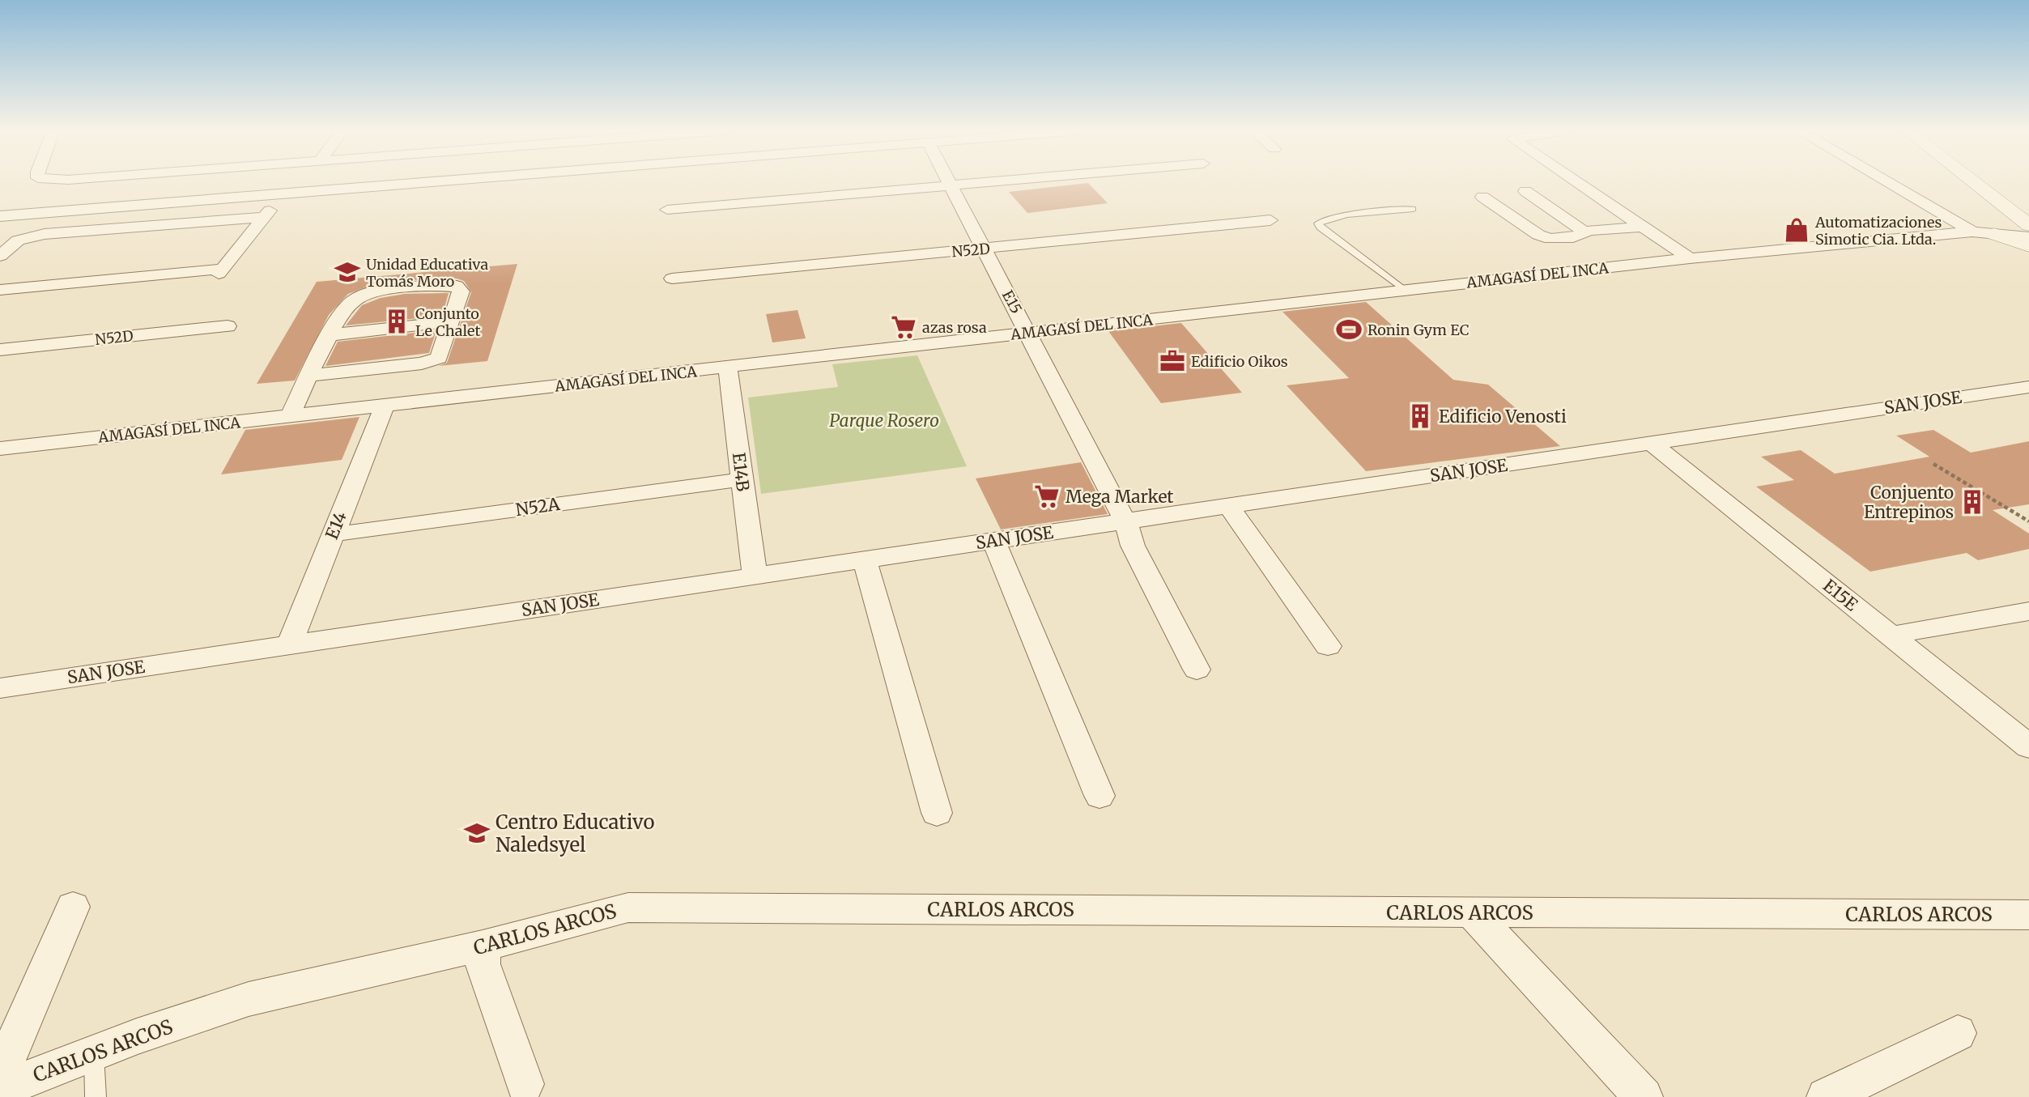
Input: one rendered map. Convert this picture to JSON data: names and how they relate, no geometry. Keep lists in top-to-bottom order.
{
  "streets": {
    "street": [
      "N52D",
      "AMAGASÍ DEL INCA",
      "E15",
      "SAN JOSE",
      "E14B",
      "N52A",
      "E14",
      "E15E",
      "CARLOS ARCOS"
    ]
  },
  "crossings": [
    ["N52D", "E15"],
    ["AMAGASÍ DEL INCA", "E15"],
    ["AMAGASÍ DEL INCA", "E14B"],
    ["AMAGASÍ DEL INCA", "E14"],
    ["E15", "SAN JOSE"],
    ["SAN JOSE", "E14B"],
    ["SAN JOSE", "E14"],
    ["SAN JOSE", "E15E"],
    ["E14B", "N52A"],
    ["N52A", "E14"]
  ],
  "parks": ["Parque Rosero"],
  "places": {
    "shop": ["Automatizaciones Simotic Cia. Ltda."],
    "school or university": ["Unidad Educativa Tomás Moro", "Centro Educativo Naledsyel"],
    "building": ["Conjunto Le Chalet", "Edificio Venosti", "Conjuento Entrepinos"],
    "supermarket": ["azas rosa", "Mega Market"],
    "sports": ["Ronin Gym EC"],
    "office": ["Edificio Oikos"]
  }
}
